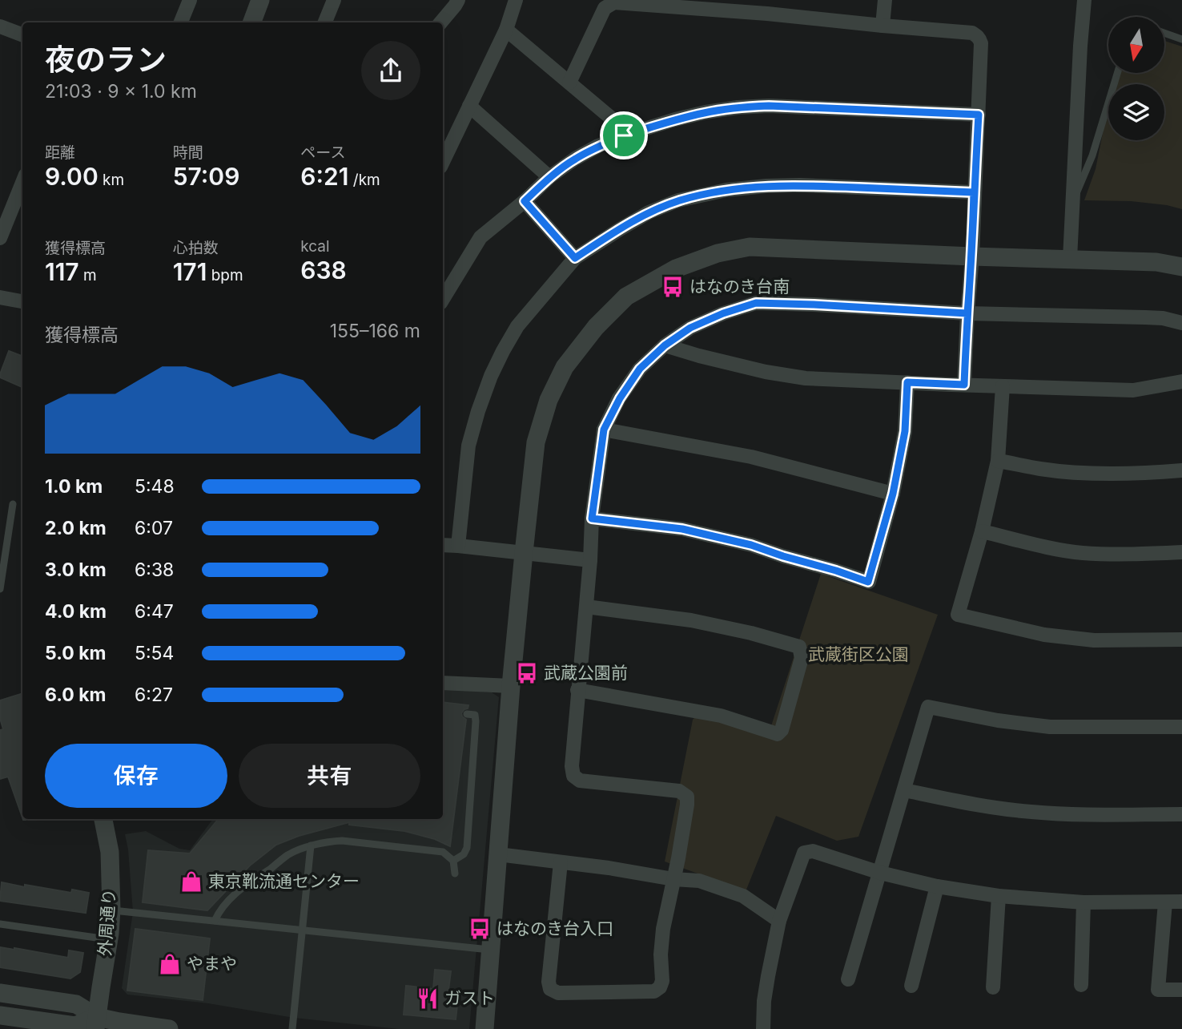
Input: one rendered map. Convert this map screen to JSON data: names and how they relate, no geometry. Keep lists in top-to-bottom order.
{
  "streets": {
    "street": ["外周通り"]
  },
  "parks": ["武蔵街区公園"],
  "places": {
    "bus stop": ["はなのき台南", "武蔵公園前", "はなのき台入口"],
    "shop": ["東京靴流通センター", "やまや"],
    "restaurant": ["ガスト"]
  },
  "north": "bottom",
  "page": {
    "heading": ["夜のラン", "21:03 · 9 × 1.0 km"],
    "stats": [
      ["距離", "9.00 km"],
      ["時間", "57:09"],
      ["ペース", "6:21 /km"],
      ["獲得標高", "117 m"],
      ["心拍数", "171 bpm"],
      ["kcal", "638"]
    ],
    "chart": ["獲得標高", "155–166 m"],
    "list": [
      {
        "name": "1.0 km",
        "note": "5:48"
      },
      {
        "name": "2.0 km",
        "note": "6:07"
      },
      {
        "name": "3.0 km",
        "note": "6:38"
      },
      {
        "name": "4.0 km",
        "note": "6:47"
      },
      {
        "name": "5.0 km",
        "note": "5:54"
      },
      {
        "name": "6.0 km",
        "note": "6:27"
      }
    ],
    "buttons": ["保存", "共有"]
  }
}
